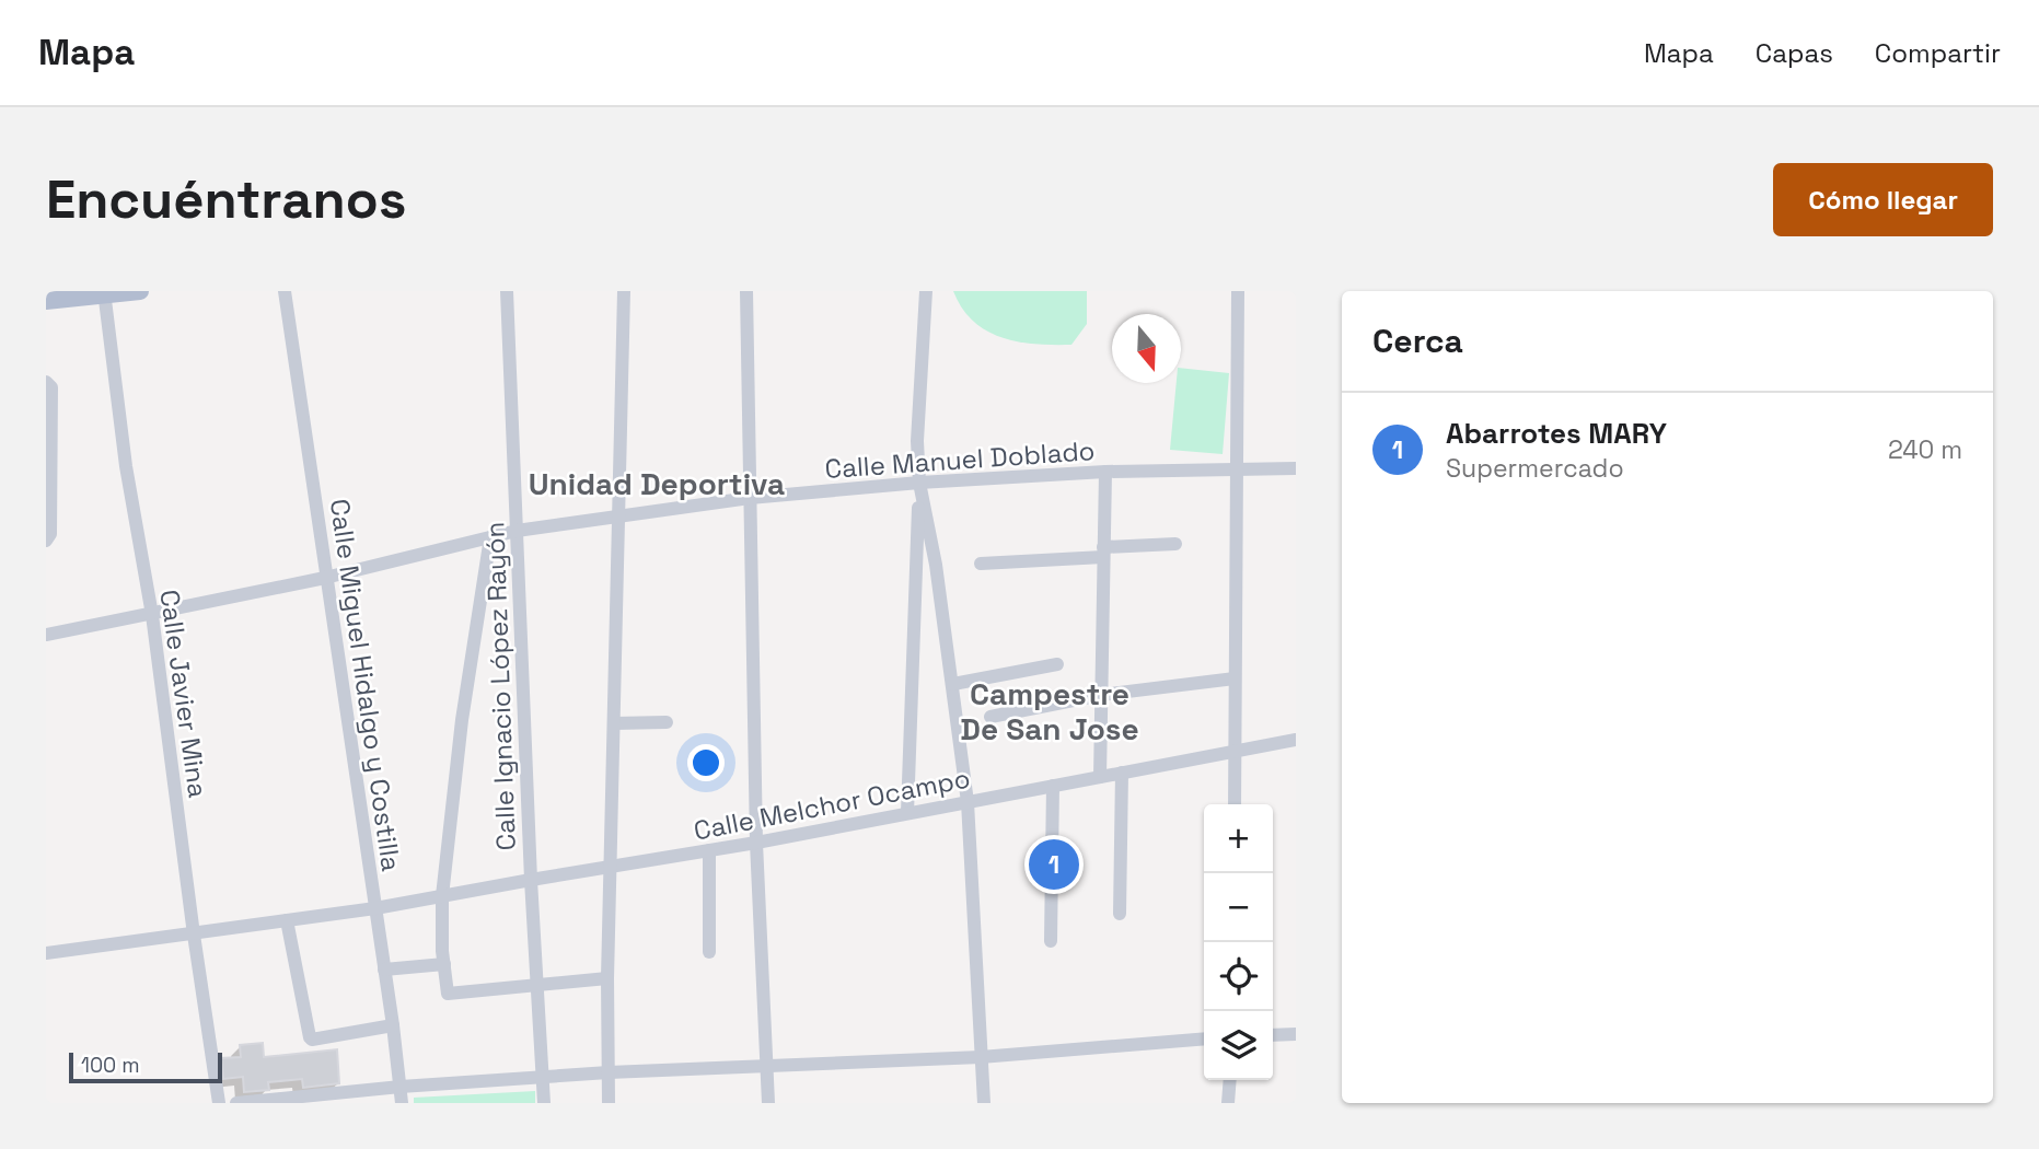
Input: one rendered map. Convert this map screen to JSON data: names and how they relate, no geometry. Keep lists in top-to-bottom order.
{
  "streets": {
    "street": [
      "Calle Manuel Doblado",
      "Calle Miguel Hidalgo y Costilla",
      "Calle Ignacio López Rayón",
      "Calle Javier Mina",
      "Calle Melchor Ocampo"
    ]
  },
  "crossings": [
    ["Calle Manuel Doblado", "Calle Miguel Hidalgo y Costilla"],
    ["Calle Manuel Doblado", "Calle Ignacio López Rayón"],
    ["Calle Manuel Doblado", "Calle Javier Mina"],
    ["Calle Miguel Hidalgo y Costilla", "Calle Melchor Ocampo"],
    ["Calle Ignacio López Rayón", "Calle Melchor Ocampo"],
    ["Calle Javier Mina", "Calle Melchor Ocampo"]
  ],
  "districts": ["Unidad Deportiva", "Campestre De San Jose"],
  "scale_bar": "100 m",
  "north": "bottom",
  "page": {
    "header": "Mapa",
    "nav": ["Mapa", "Capas", "Compartir"],
    "buttons": "Cómo llegar",
    "title": "Encuéntranos",
    "heading": "Cerca",
    "list": [
      {
        "mark": "1",
        "name": "Abarrotes MARY",
        "note": "Supermercado",
        "value": "240 m"
      }
    ],
    "map_buttons": ["+", "−"],
    "pins": "1",
    "scale": "100 m"
  }
}
